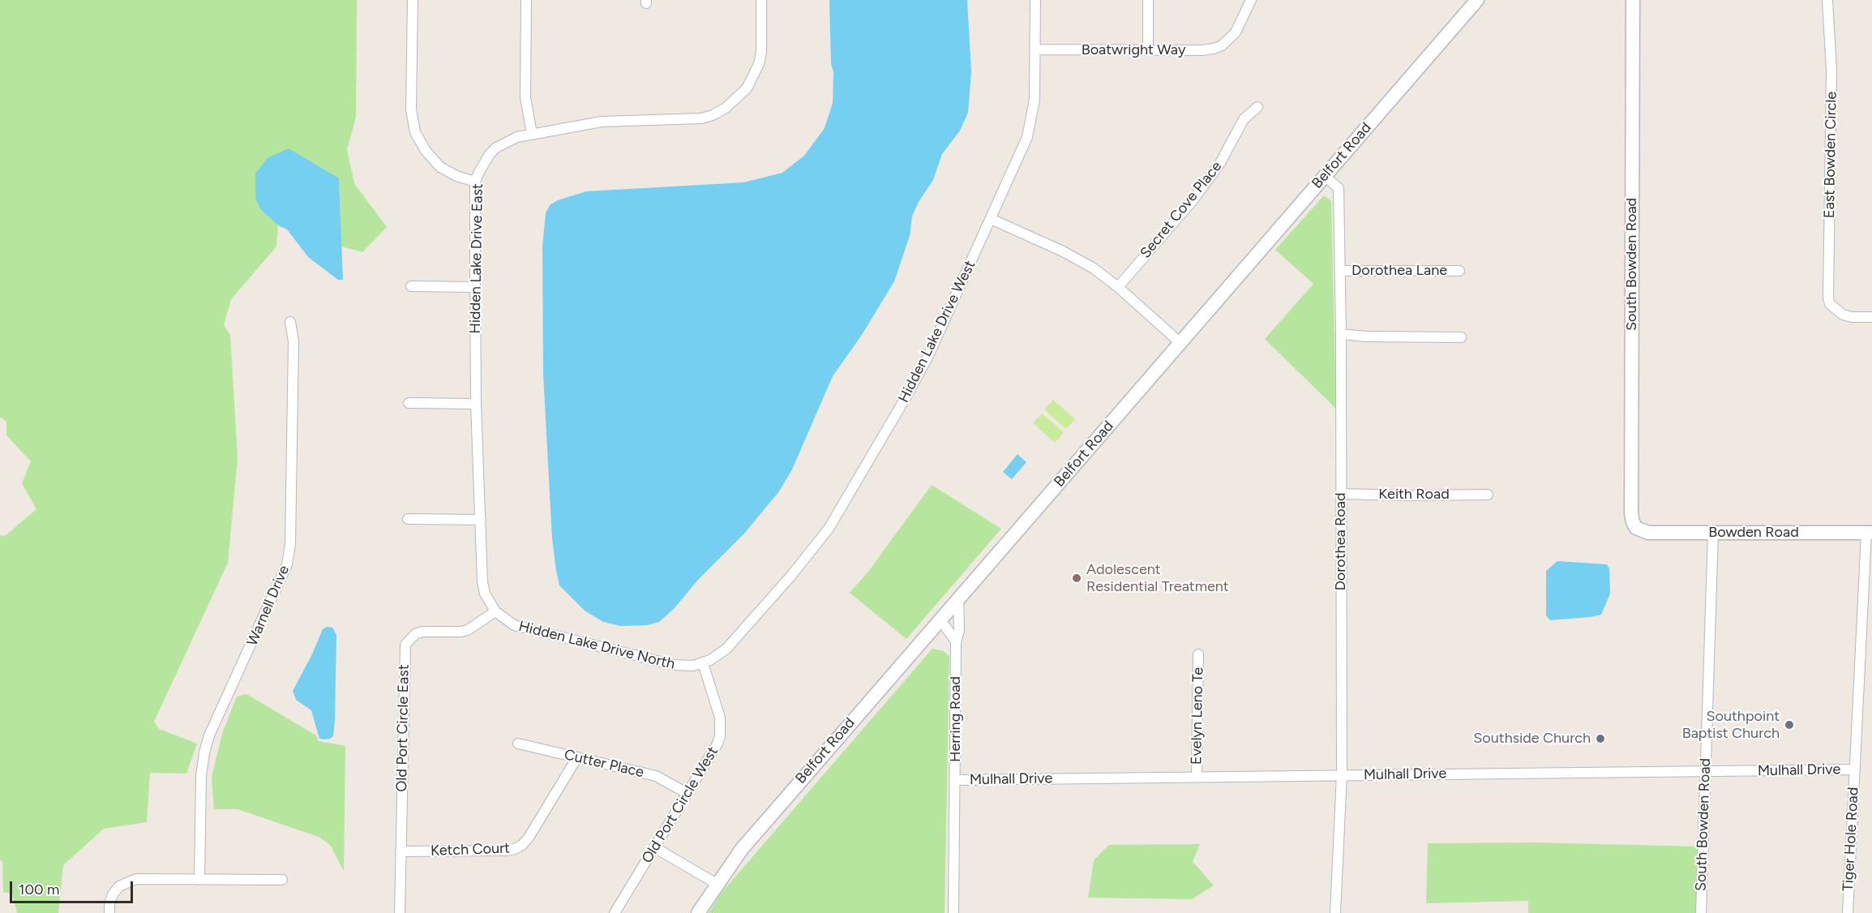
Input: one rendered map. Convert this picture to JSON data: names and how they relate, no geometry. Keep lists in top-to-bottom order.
{
  "streets": {
    "street": [
      "Boatwright Way",
      "East Bowden Circle",
      "Belfort Road",
      "Secret Cove Place",
      "Hidden Lake Drive East",
      "South Bowden Road",
      "Dorothea Lane",
      "Hidden Lake Drive West",
      "Keith Road",
      "Bowden Road",
      "Dorothea Road",
      "Warnell Drive",
      "Hidden Lake Drive North",
      "Evelyn Leno Te",
      "Herring Road",
      "Old Port Circle East",
      "Cutter Place",
      "Mulhall Drive",
      "Old Port Circle West",
      "Tiger Hole Road",
      "Ketch Court"
    ]
  },
  "crossings": [
    ["Boatwright Way", "Hidden Lake Drive West"],
    ["Belfort Road", "Dorothea Road"],
    ["Belfort Road", "Herring Road"],
    ["Hidden Lake Drive East", "Hidden Lake Drive North"],
    ["Hidden Lake Drive East", "Old Port Circle East"],
    ["South Bowden Road", "Bowden Road"],
    ["South Bowden Road", "Mulhall Drive"],
    ["Dorothea Lane", "Dorothea Road"],
    ["Hidden Lake Drive West", "Hidden Lake Drive North"],
    ["Hidden Lake Drive West", "Old Port Circle West"],
    ["Keith Road", "Dorothea Road"],
    ["Bowden Road", "Tiger Hole Road"],
    ["Dorothea Road", "Mulhall Drive"],
    ["Hidden Lake Drive North", "Old Port Circle East"],
    ["Hidden Lake Drive North", "Old Port Circle West"],
    ["Evelyn Leno Te", "Mulhall Drive"],
    ["Herring Road", "Mulhall Drive"],
    ["Old Port Circle East", "Ketch Court"],
    ["Cutter Place", "Old Port Circle West"],
    ["Cutter Place", "Ketch Court"],
    ["Mulhall Drive", "Tiger Hole Road"]
  ],
  "places": ["Adolescent Residential Treatment", "Southpoint Baptist Church", "Southside Church"],
  "scale_bar": "100 m"
}
